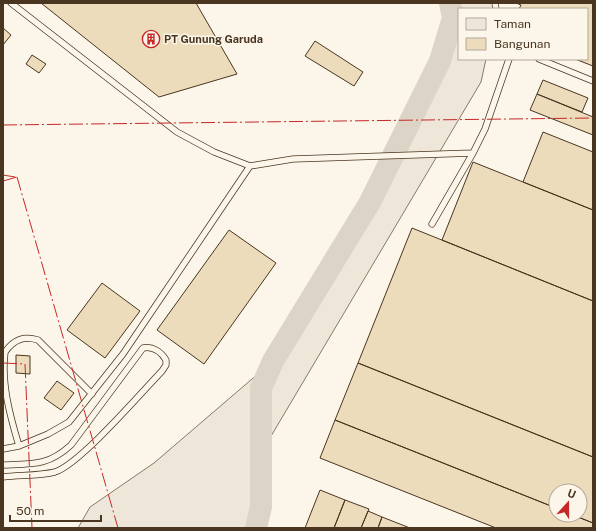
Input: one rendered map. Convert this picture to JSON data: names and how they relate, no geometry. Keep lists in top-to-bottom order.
{
  "places": {
    "building": ["PT Gunung Garuda"]
  },
  "legend": ["Taman", "Bangunan"],
  "scale_bar": "50 m",
  "north": "top"
}
